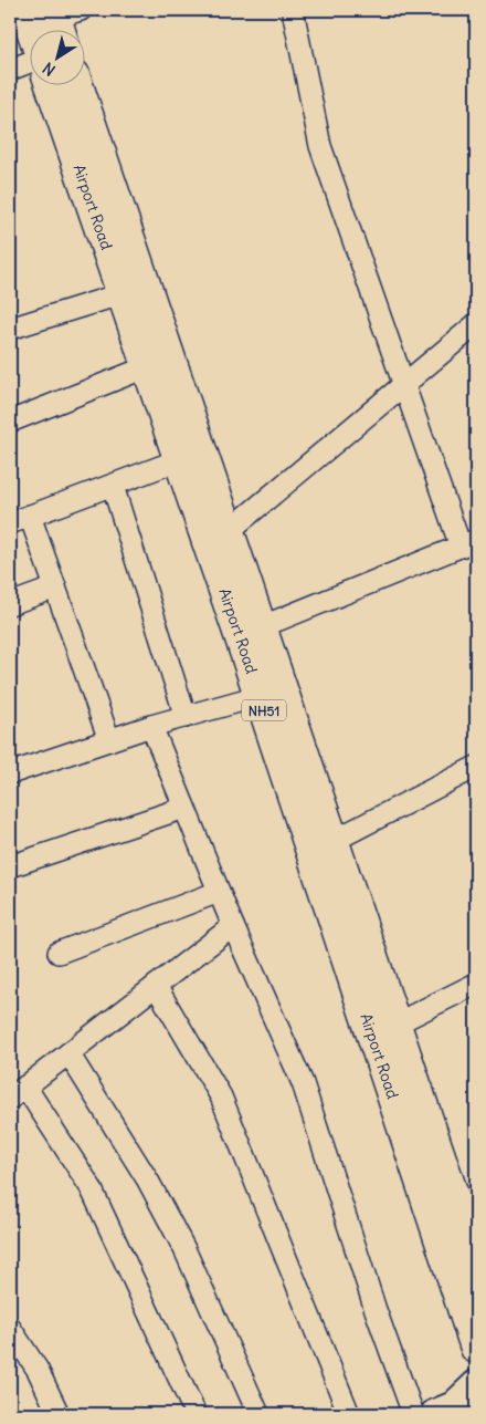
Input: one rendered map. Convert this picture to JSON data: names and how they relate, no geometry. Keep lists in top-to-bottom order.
{
  "streets": {
    "highway": ["Airport Road", "NH51"]
  },
  "north": "bottom left"
}
